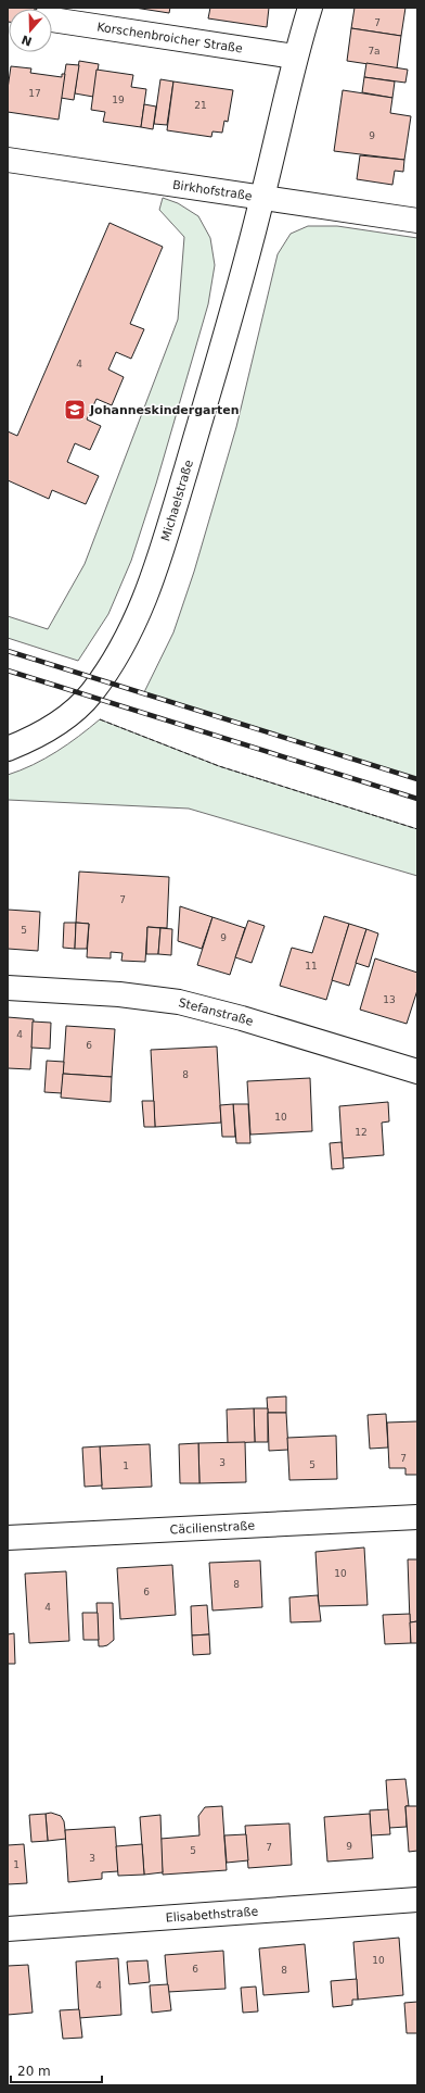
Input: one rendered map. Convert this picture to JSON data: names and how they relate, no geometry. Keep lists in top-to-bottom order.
{
  "streets": {
    "street": [
      "Korschenbroicher Straße",
      "Birkhofstraße",
      "Michaelstraße",
      "Stefanstraße",
      "Cäcilienstraße",
      "Elisabethstraße"
    ]
  },
  "crossings": [
    ["Birkhofstraße", "Michaelstraße"]
  ],
  "places": {
    "school or university": ["Johanneskindergarten"]
  },
  "house_numbers": [
    "7",
    "7a",
    "17",
    "19",
    "21",
    "9",
    "4",
    "7",
    "5",
    "9",
    "11",
    "13",
    "4",
    "6",
    "8",
    "10",
    "12",
    "7",
    "3",
    "5",
    "1",
    "10",
    "8",
    "6",
    "4",
    "9",
    "7",
    "5",
    "3",
    "1",
    "10",
    "6",
    "8",
    "4"
  ],
  "scale_bar": "20 m",
  "north": "bottom"
}
